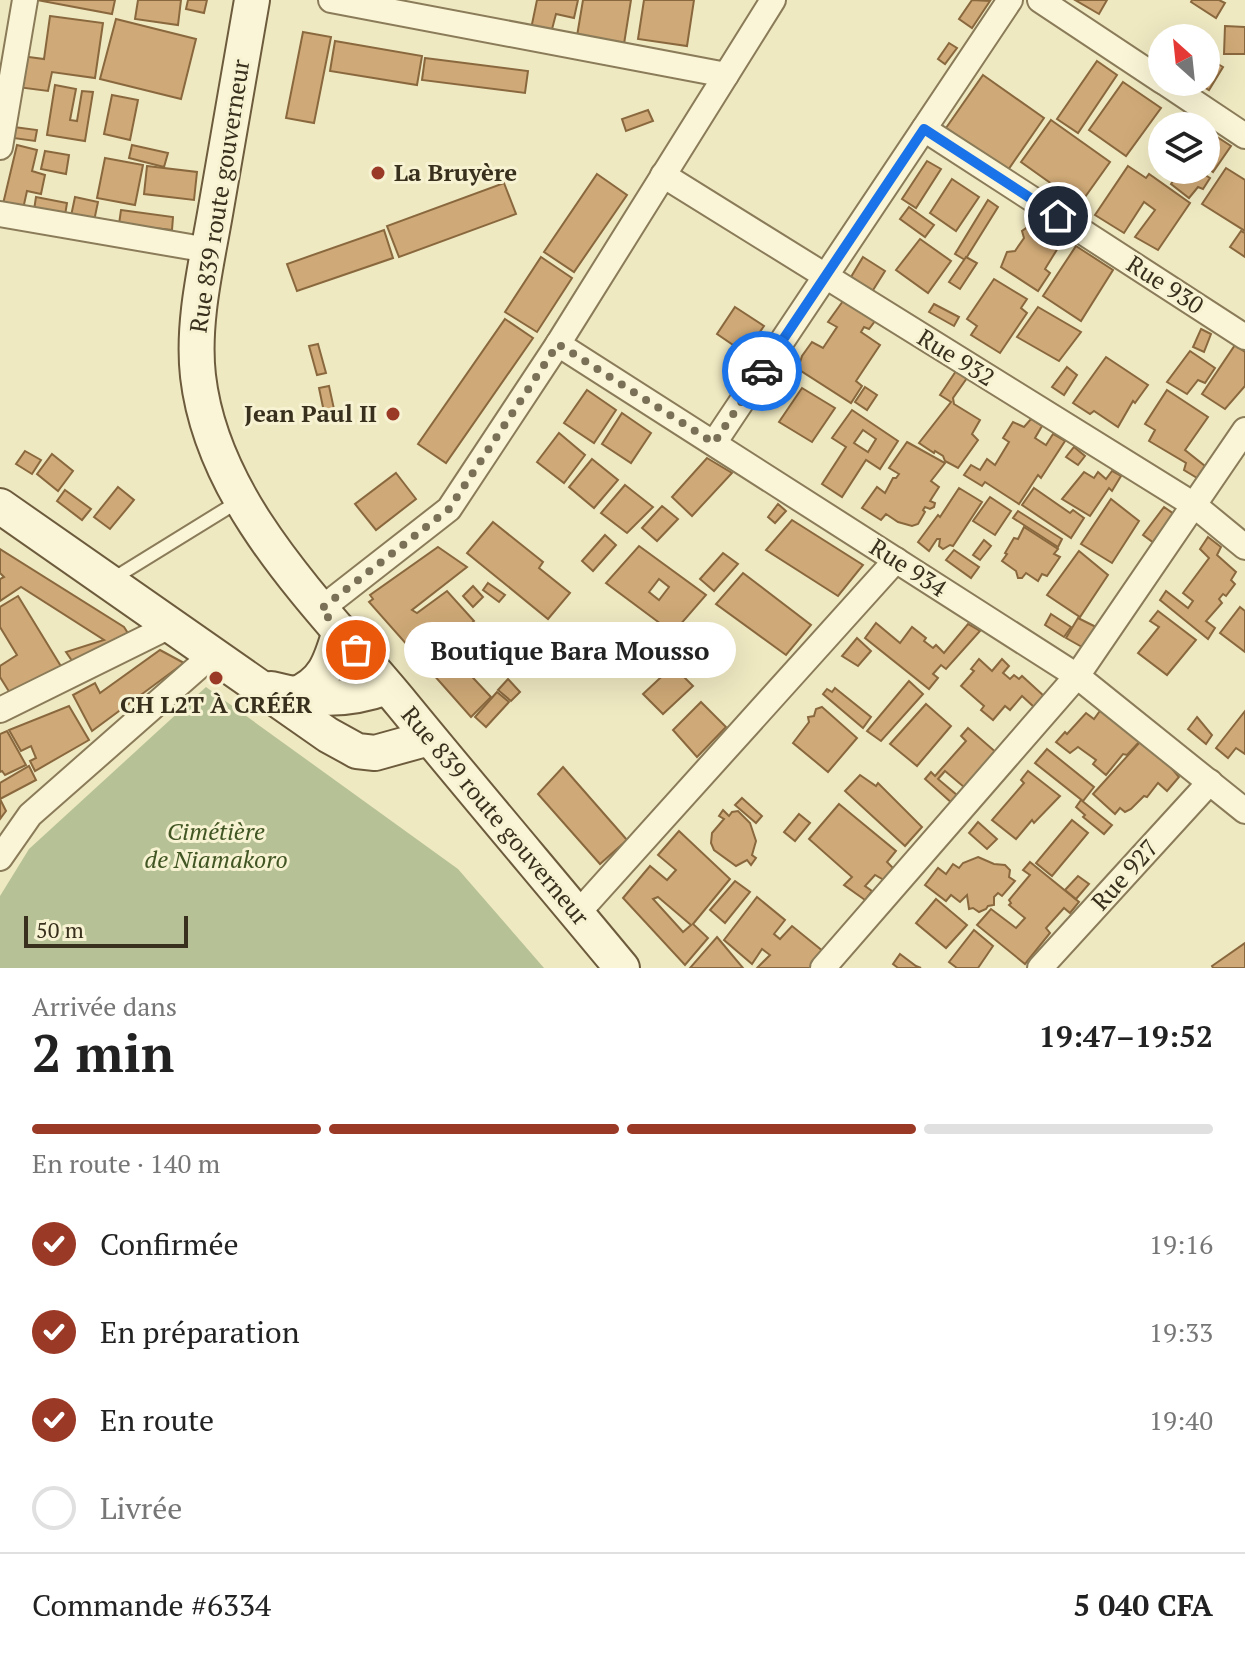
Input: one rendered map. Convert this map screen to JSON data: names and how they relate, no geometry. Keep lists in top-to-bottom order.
{
  "streets": {
    "street": [
      "Rue 839 route gouverneur",
      "Rue 930",
      "Rue 932",
      "Rue 934",
      "Rue 927"
    ]
  },
  "crossings": [
    ["Rue 934", "Rue 927"]
  ],
  "parks": ["Cimétière de Niamakoro"],
  "places": [
    "La Bruyère",
    "Jean Paul II",
    "Boutique Bara Mousso",
    "CH L2T À CRÉÉR"
  ],
  "scale_bar": "50 m",
  "north": "top left",
  "page": {
    "bubble": "Boutique Bara Mousso",
    "scale": "50 m",
    "heading": ["2 min", "Arrivée dans", "19:47–19:52"],
    "panel": ["Commande #6334", "5 040 CFA"],
    "bar": "En route · 140 m",
    "list": [
      ["Confirmée", "19:16"],
      ["En préparation", "19:33"],
      ["En route", "19:40"],
      "Livrée"
    ]
  }
}
